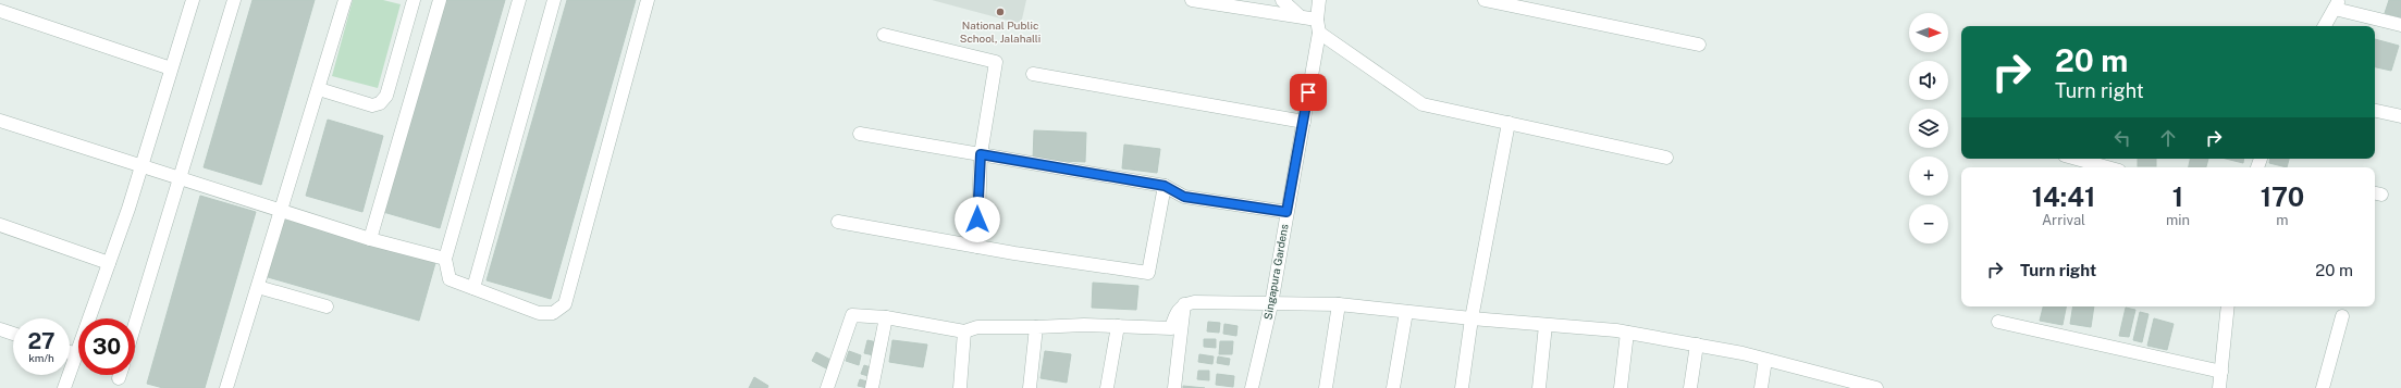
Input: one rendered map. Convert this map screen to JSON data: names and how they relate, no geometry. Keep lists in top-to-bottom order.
{
  "streets": {
    "street": ["Singapura Gardens"]
  },
  "places": ["National Public School, Jalahalli"],
  "north": "right",
  "page": {
    "map_buttons": ["+", "−"],
    "turn": ["20 m", "Turn right"],
    "eta": [
      "14:41",
      "Arrival",
      "1",
      "min",
      "170",
      "m"
    ],
    "list": [
      {
        "name": "Turn right",
        "value": "20 m"
      }
    ],
    "speed": "27 km/h",
    "limit": "30"
  }
}
